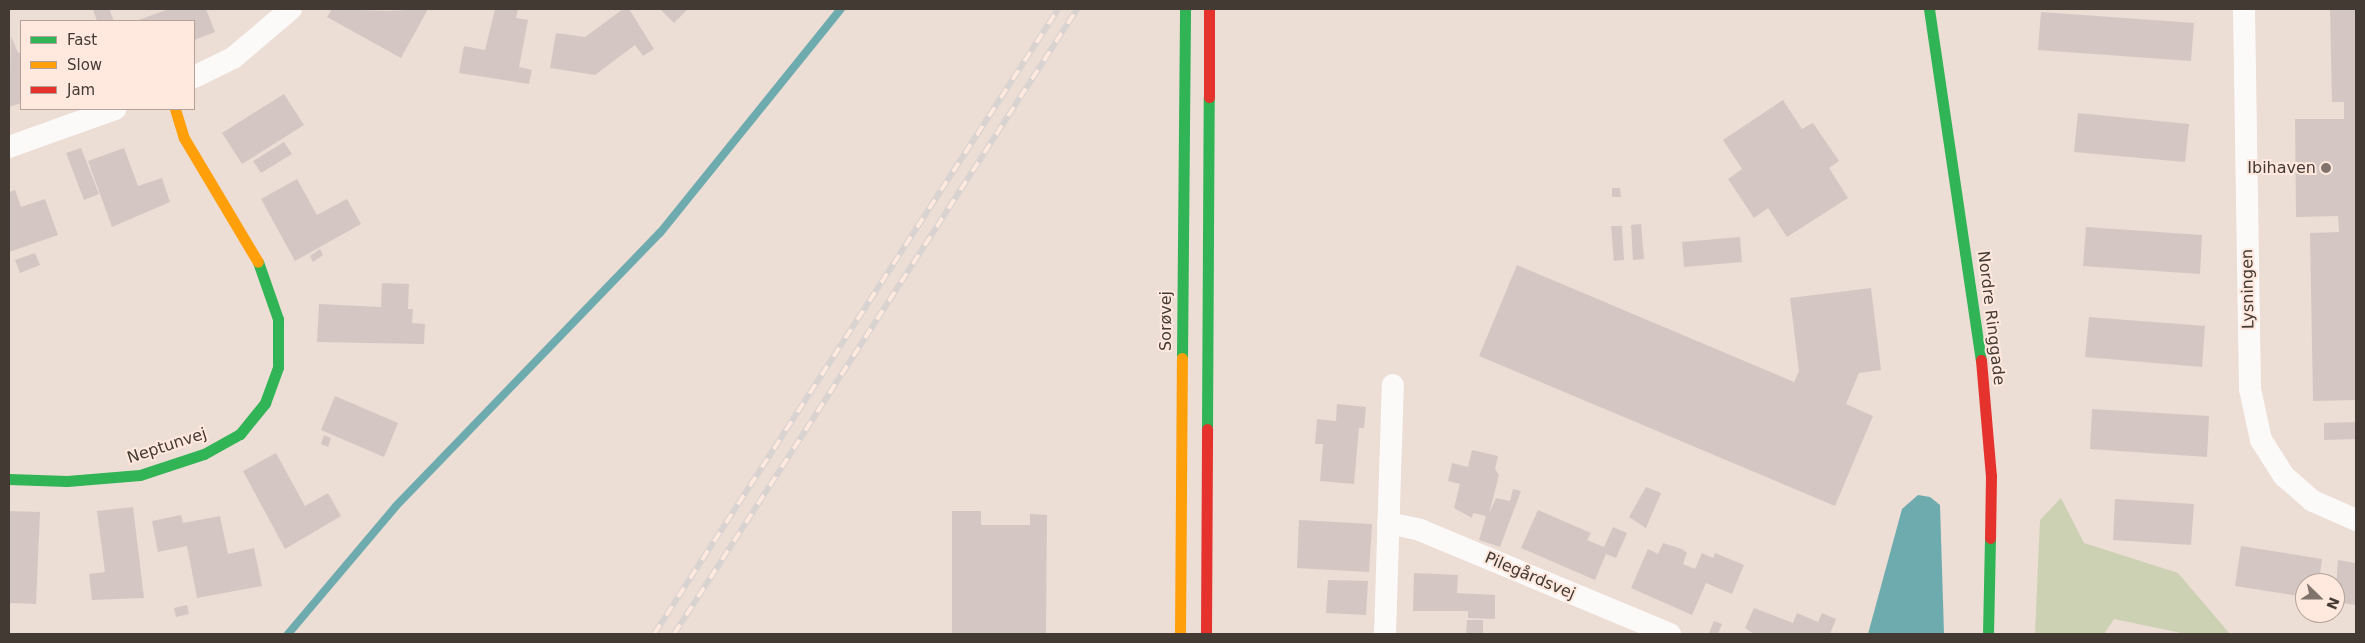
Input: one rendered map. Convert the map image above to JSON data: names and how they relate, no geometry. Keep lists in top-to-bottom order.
{
  "streets": {
    "street": [
      "Lysningen",
      "Nordre Ringgade",
      "Sorøvej",
      "Neptunvej",
      "Pilegårdsvej"
    ]
  },
  "places": ["Ibihaven"],
  "legend": ["Fast", "Slow", "Jam"],
  "north": "right"
}
